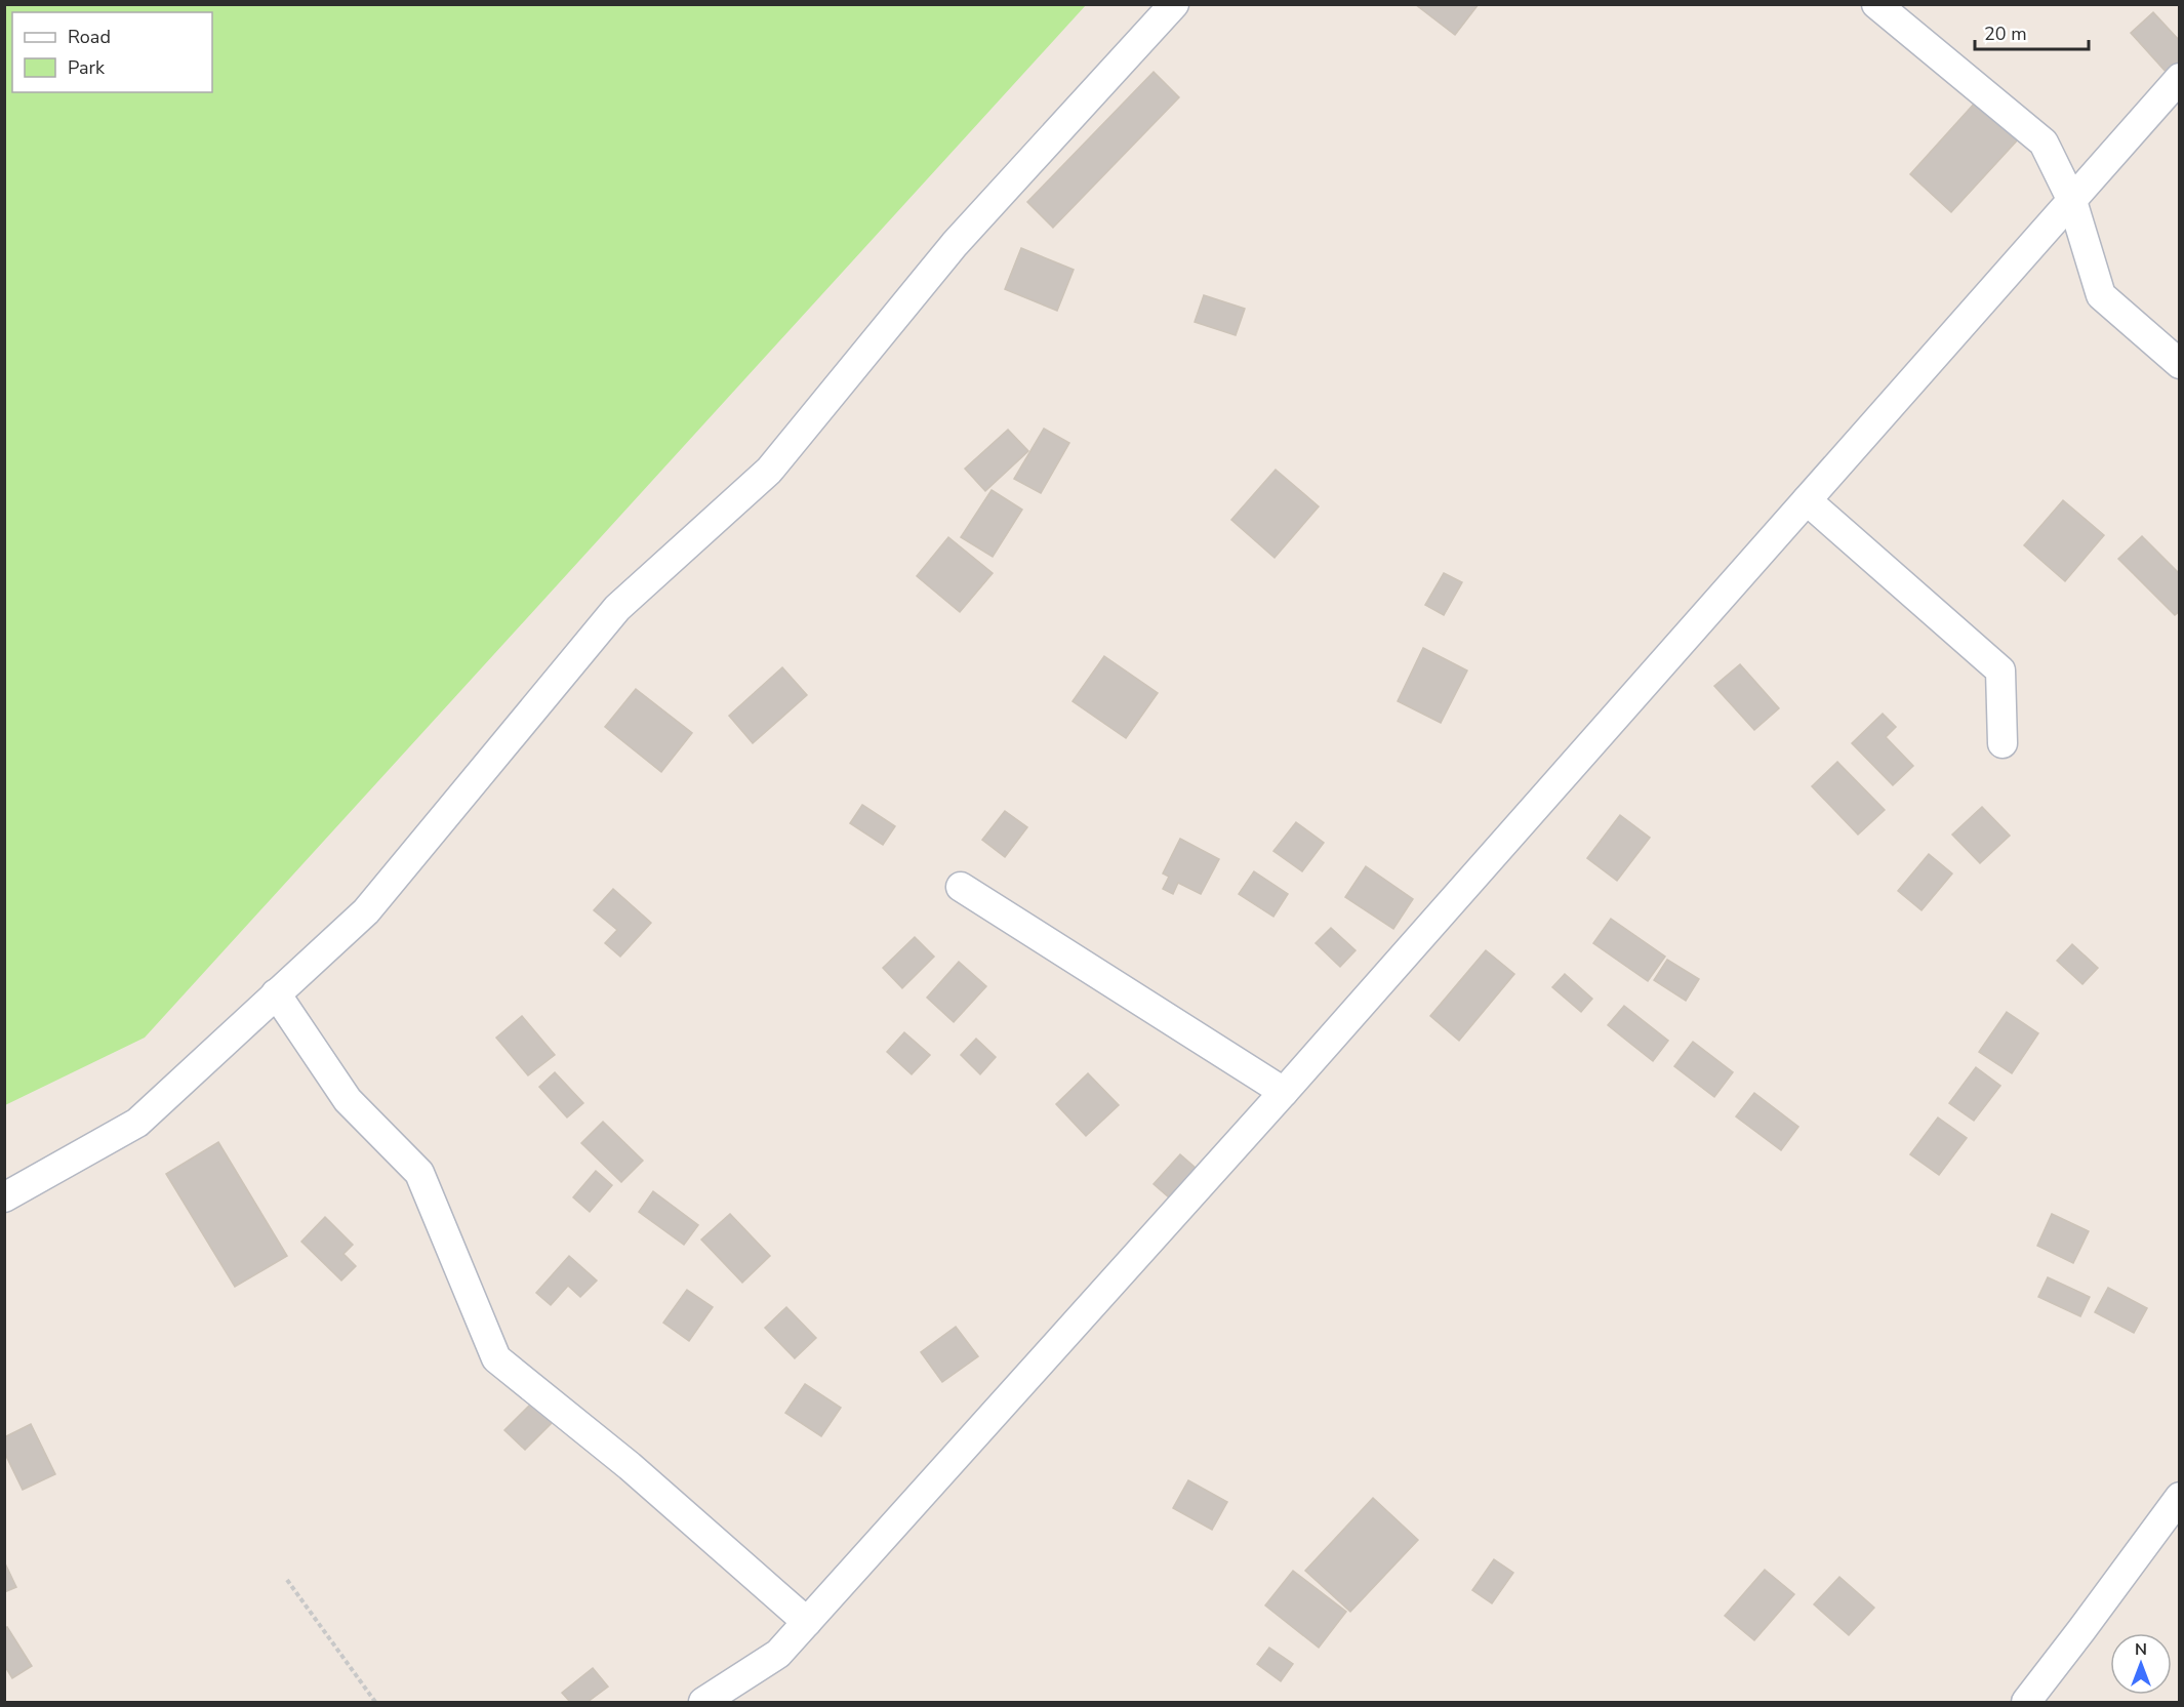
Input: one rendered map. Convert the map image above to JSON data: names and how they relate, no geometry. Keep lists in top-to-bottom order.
{
  "legend": ["Road", "Park"],
  "scale_bar": "20 m",
  "north": "top"
}
